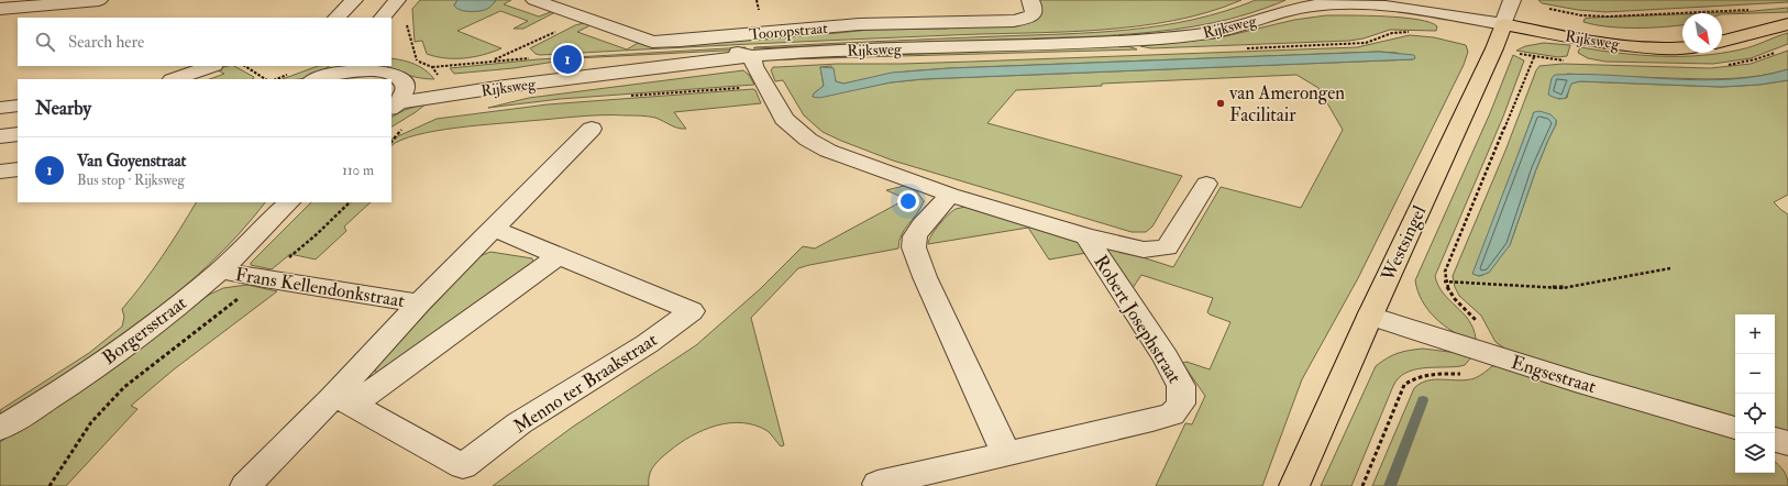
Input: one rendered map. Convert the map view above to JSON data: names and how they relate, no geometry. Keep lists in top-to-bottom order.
{
  "streets": {
    "main road": ["Rijksweg", "Westsingel"],
    "street": [
      "Tooropstraat",
      "Frans Kellendonkstraat",
      "Robert Josephstraat",
      "Borgersstraat",
      "Engsestraat",
      "Menno ter Braakstraat"
    ]
  },
  "crossings": [
    ["Rijksweg", "Westsingel"],
    ["Westsingel", "Engsestraat"],
    ["Frans Kellendonkstraat", "Borgersstraat"]
  ],
  "places": ["van Amerongen Facilitair"],
  "north": "bottom right",
  "page": {
    "search": "Search here",
    "pins": "1",
    "heading": "Nearby",
    "list": [
      {
        "mark": "1",
        "name": "Van Goyenstraat",
        "note": "Bus stop · Rijksweg",
        "value": "110 m"
      }
    ],
    "map_buttons": ["+", "−"]
  }
}
